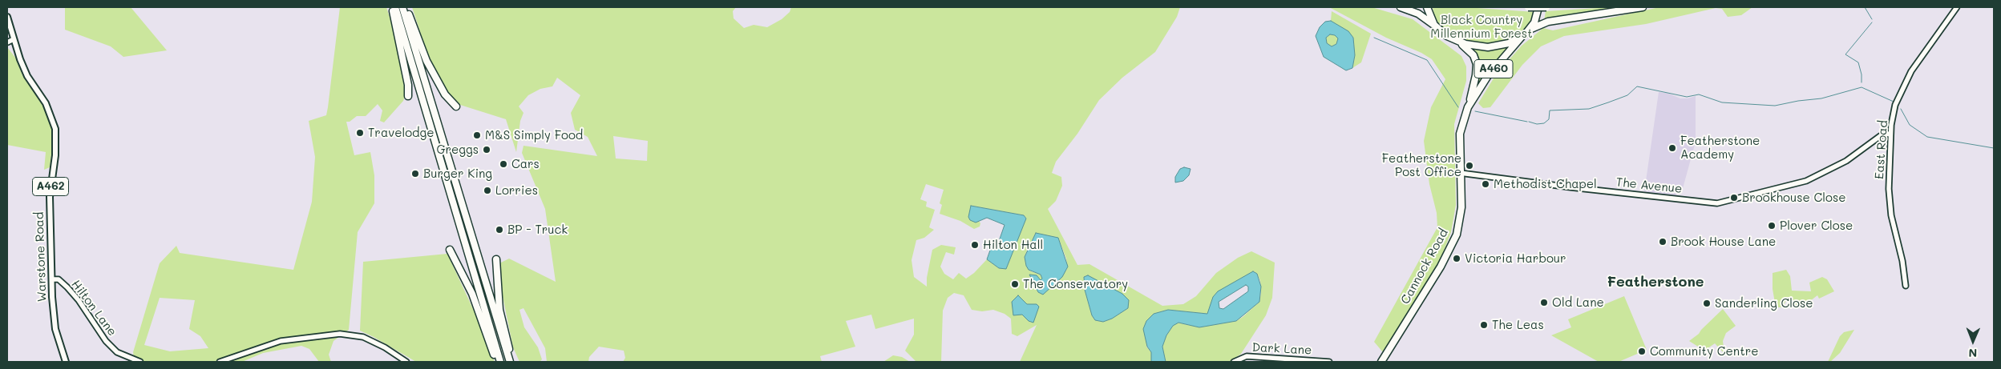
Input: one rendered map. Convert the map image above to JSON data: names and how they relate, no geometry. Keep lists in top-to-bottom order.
{
  "streets": {
    "highway": ["A460", "Cannock Road"],
    "main road": ["A462", "Warstone Road"],
    "street": [
      "East Road",
      "The Avenue",
      "Hilton Lane",
      "Dark Lane"
    ]
  },
  "crossings": [
    ["A460", "Cannock Road"],
    ["East Road", "The Avenue"],
    ["The Avenue", "Cannock Road"],
    ["Warstone Road", "Hilton Lane"]
  ],
  "districts": ["Featherstone"],
  "parks": ["Black Country Millennium Forest"],
  "places": [
    "Travelodge",
    "M&S Simply Food",
    "Featherstone Academy",
    "Greggs",
    "Cars",
    "Featherstone Post Office",
    "Burger King",
    "Methodist Chapel",
    "Lorries",
    "Brookhouse Close",
    "Plover Close",
    "BP - Truck",
    "Brook House Lane",
    "Hilton Hall",
    "Victoria Harbour",
    "The Conservatory",
    "Old Lane",
    "Sanderling Close",
    "The Leas",
    "Community Centre"
  ],
  "north": "bottom"
}
